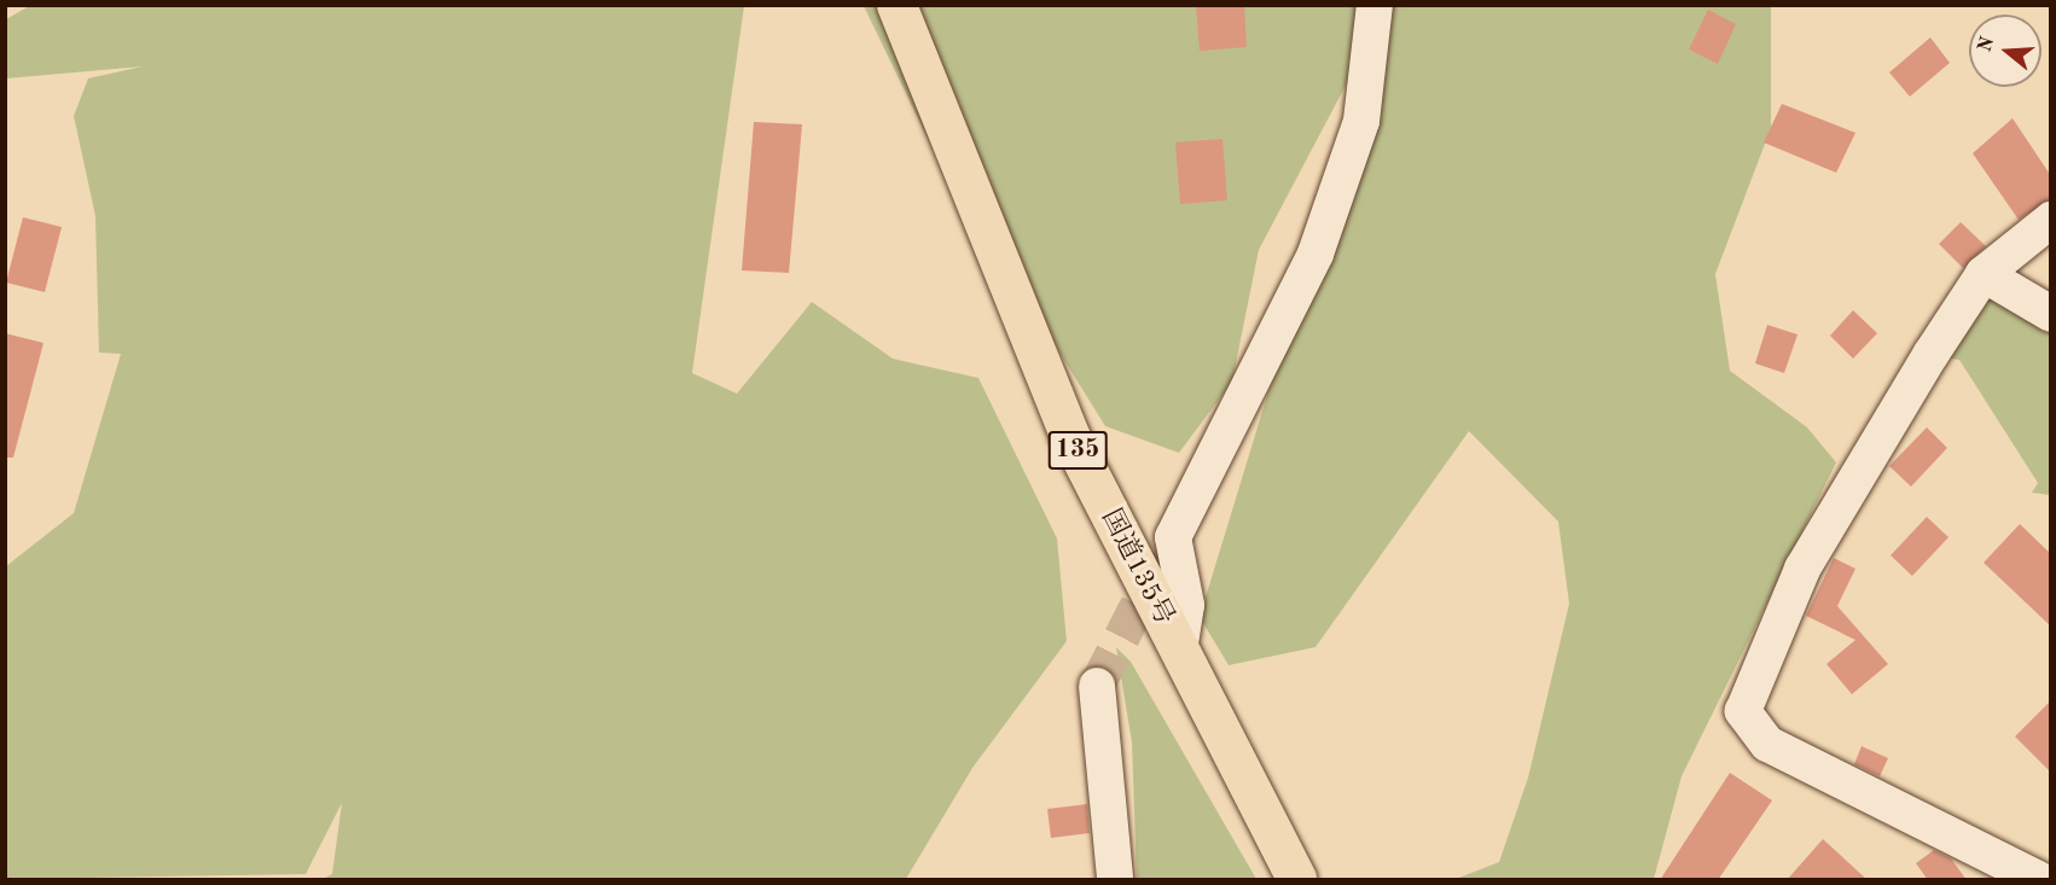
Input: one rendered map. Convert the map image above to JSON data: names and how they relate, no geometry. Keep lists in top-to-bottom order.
{
  "streets": {
    "highway": ["135", "国道135号"]
  },
  "north": "left"
}
